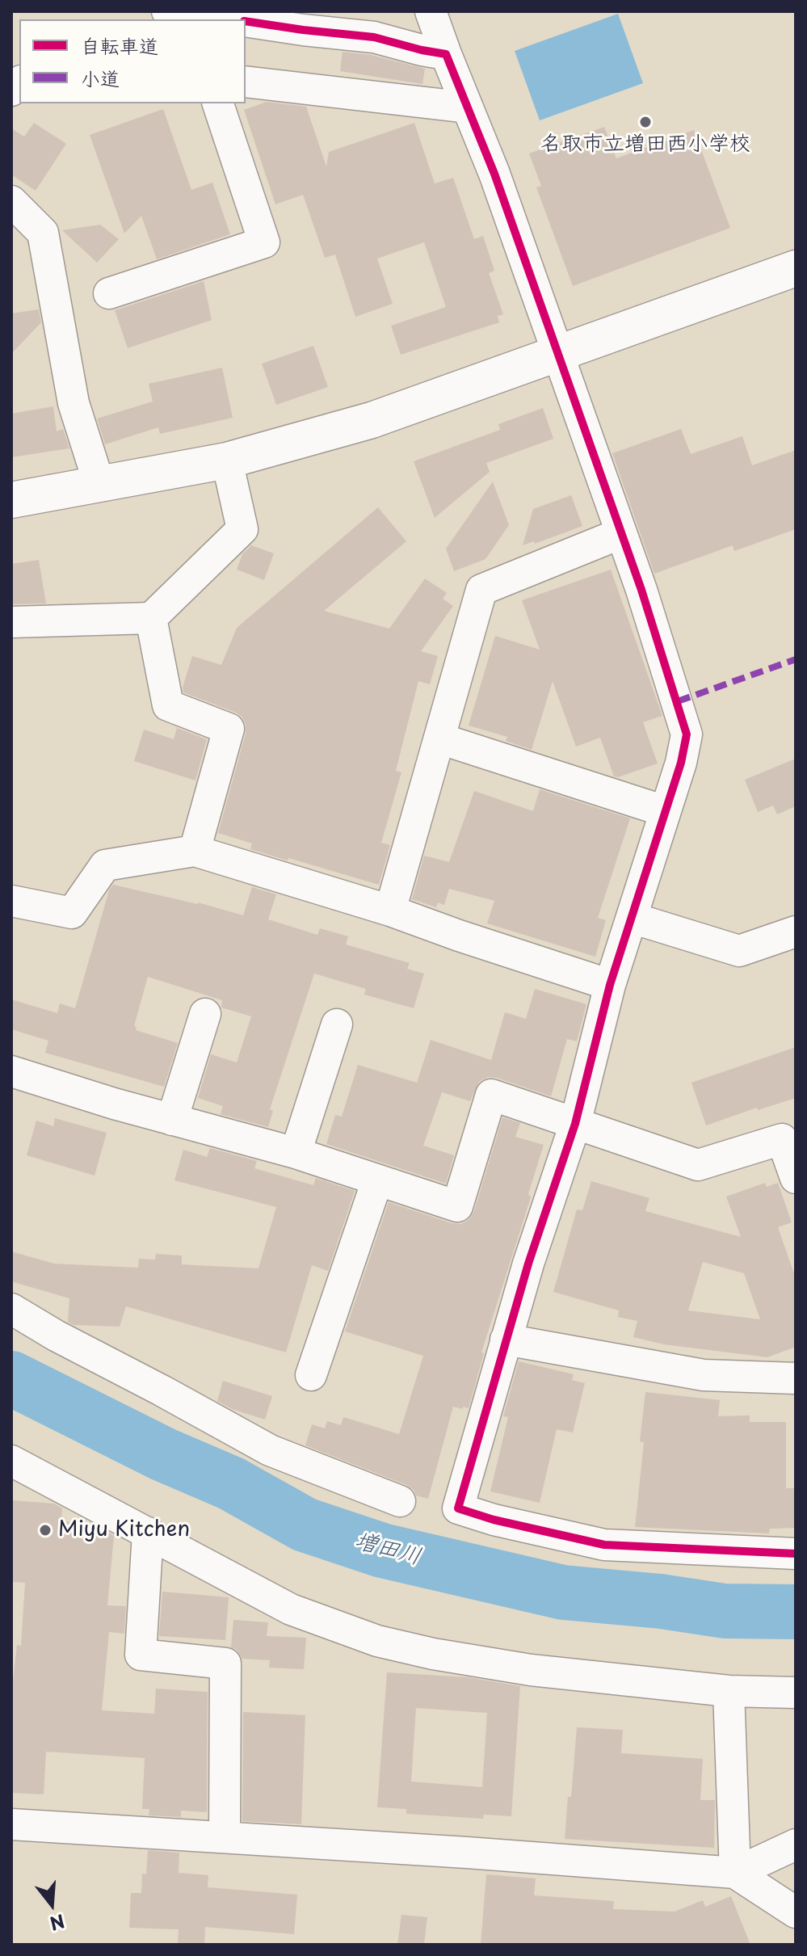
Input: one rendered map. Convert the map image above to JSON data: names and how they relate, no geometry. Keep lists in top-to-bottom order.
{
  "water": ["増田川"],
  "places": ["名取市立増田西小学校", "Miyu Kitchen"],
  "legend": ["自転車道", "小道"],
  "north": "bottom"
}
